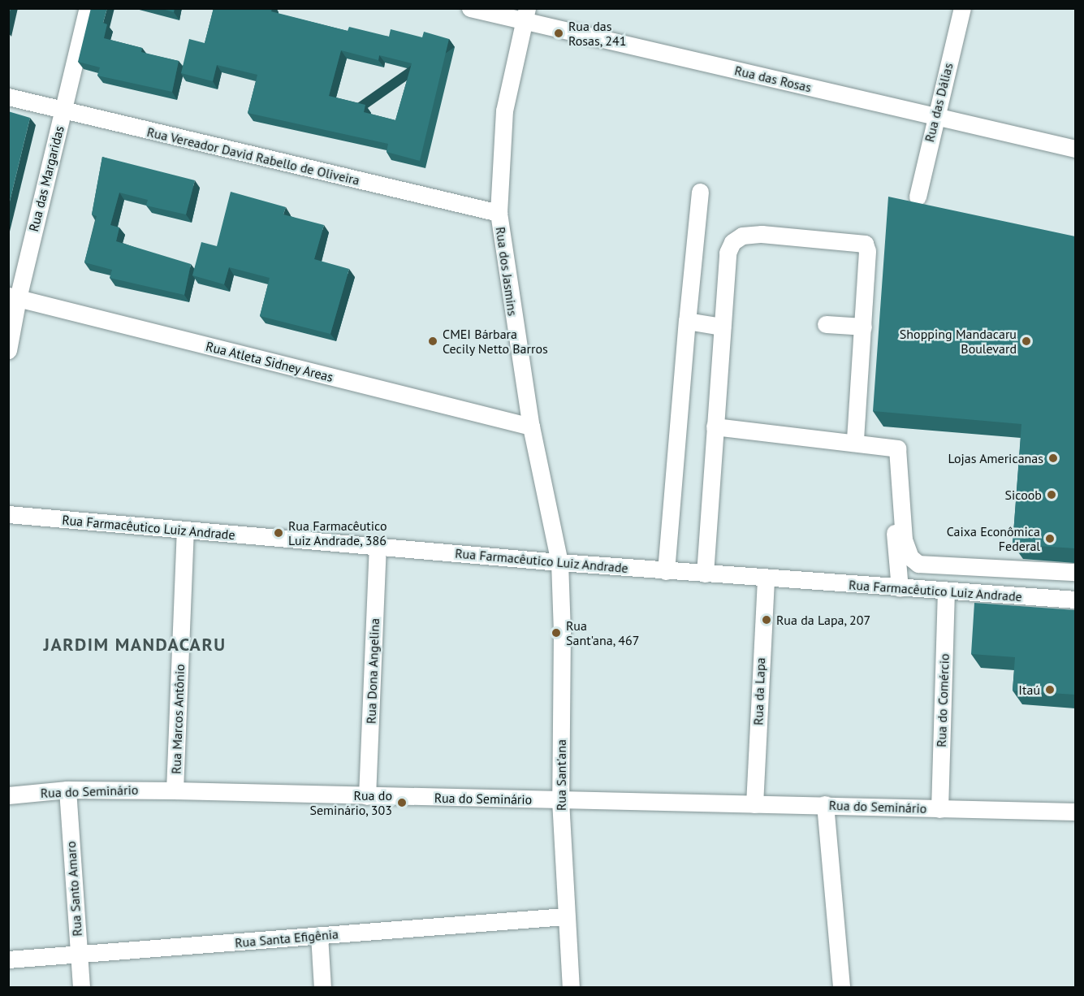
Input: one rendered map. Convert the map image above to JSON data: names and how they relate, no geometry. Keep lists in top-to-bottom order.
{
  "streets": {
    "street": [
      "Rua das Rosas",
      "Rua das Dálias",
      "Rua Vereador David Rabello de Oliveira",
      "Rua das Margaridas",
      "Rua dos Jasmins",
      "Rua Atleta Sidney Areas",
      "Rua Farmacêutico Luiz Andrade",
      "Rua Dona Angelina",
      "Rua da Lapa",
      "Rua do Comércio",
      "Rua Marcos Antônio",
      "Rua Sant'ana",
      "Rua do Seminário",
      "Rua Santo Amaro",
      "Rua Santa Efigênia"
    ]
  },
  "crossings": [
    ["Rua das Rosas", "Rua das Dálias"],
    ["Rua das Rosas", "Rua dos Jasmins"],
    ["Rua Vereador David Rabello de Oliveira", "Rua das Margaridas"],
    ["Rua Vereador David Rabello de Oliveira", "Rua dos Jasmins"],
    ["Rua das Margaridas", "Rua Atleta Sidney Areas"],
    ["Rua dos Jasmins", "Rua Atleta Sidney Areas"],
    ["Rua dos Jasmins", "Rua Farmacêutico Luiz Andrade"],
    ["Rua dos Jasmins", "Rua Sant'ana"],
    ["Rua Farmacêutico Luiz Andrade", "Rua Dona Angelina"],
    ["Rua Farmacêutico Luiz Andrade", "Rua da Lapa"],
    ["Rua Farmacêutico Luiz Andrade", "Rua do Comércio"],
    ["Rua Farmacêutico Luiz Andrade", "Rua Marcos Antônio"],
    ["Rua Farmacêutico Luiz Andrade", "Rua Sant'ana"],
    ["Rua Dona Angelina", "Rua do Seminário"],
    ["Rua da Lapa", "Rua do Seminário"],
    ["Rua do Comércio", "Rua do Seminário"],
    ["Rua Marcos Antônio", "Rua do Seminário"],
    ["Rua Sant'ana", "Rua do Seminário"],
    ["Rua Sant'ana", "Rua Santa Efigênia"],
    ["Rua do Seminário", "Rua Santo Amaro"],
    ["Rua Santo Amaro", "Rua Santa Efigênia"]
  ],
  "districts": ["JARDIM MANDACARU"],
  "places": [
    "Rua das Rosas, 241",
    "CMEI Bárbara Cecily Netto Barros",
    "Shopping Mandacaru Boulevard",
    "Lojas Americanas",
    "Sicoob",
    "Rua Farmacêutico Luiz Andrade, 386",
    "Caixa Econômica Federal",
    "Rua da Lapa, 207",
    "Rua Sant'ana, 467",
    "Itaú",
    "Rua do Seminário, 303"
  ]
}
